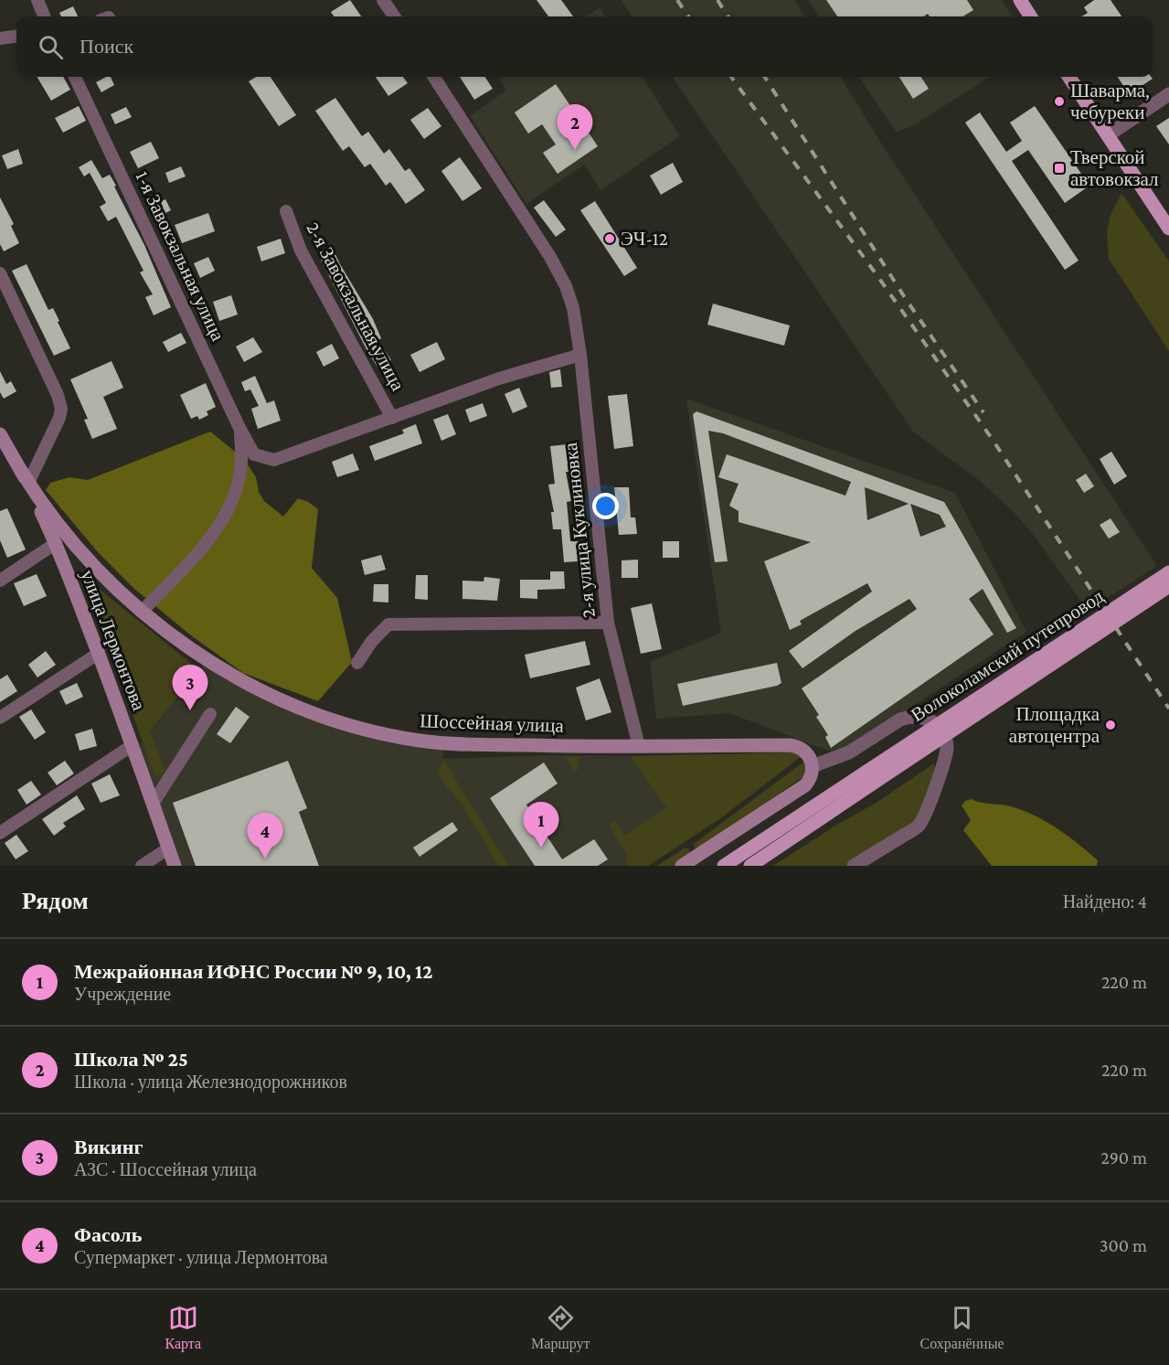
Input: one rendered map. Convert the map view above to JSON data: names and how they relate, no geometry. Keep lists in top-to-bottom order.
{
  "streets": {
    "main road": ["улица Лермонтова", "Волоколамский путепровод", "Шоссейная улица"],
    "street": ["1-я Завокзальная улица", "2-я Завокзальная улица", "2-я улица Куклиновка"]
  },
  "crossings": [
    ["1-я Завокзальная улица", "2-я Завокзальная улица"],
    ["2-я Завокзальная улица", "2-я улица Куклиновка"],
    ["2-я улица Куклиновка", "Шоссейная улица"],
    ["улица Лермонтова", "Шоссейная улица"]
  ],
  "places": {
    "other": ["Шаварма, чебуреки", "ЭЧ-12", "Площадка автоцентра"],
    "transit": ["Тверской автовокзал"]
  },
  "page": {
    "search": "Поиск",
    "pins": [
      "2",
      "3",
      "1",
      "4"
    ],
    "heading": ["Рядом", "Найдено: 4"],
    "list": [
      {
        "mark": "1",
        "name": "Межрайонная ИФНС России № 9, 10, 12",
        "note": "Учреждение",
        "value": "220 m"
      },
      {
        "mark": "2",
        "name": "Школа № 25",
        "note": "Школа · улица Железнодорожников",
        "value": "220 m"
      },
      {
        "mark": "3",
        "name": "Викинг",
        "note": "АЗС · Шоссейная улица",
        "value": "290 m"
      },
      {
        "mark": "4",
        "name": "Фасоль",
        "note": "Супермаркет · улица Лермонтова",
        "value": "300 m"
      }
    ],
    "nav": ["Карта", "Маршрут", "Сохранённые"]
  }
}
